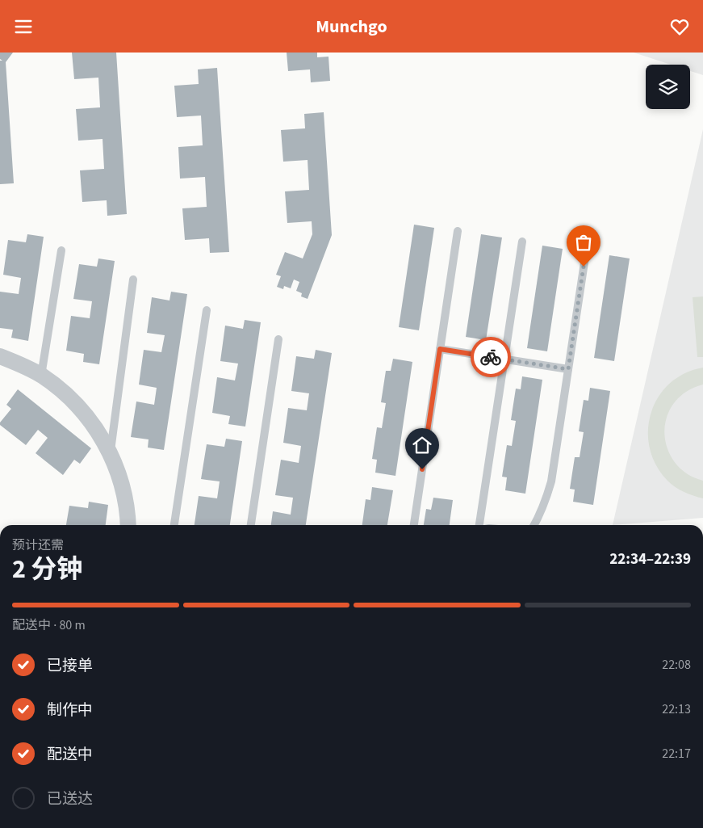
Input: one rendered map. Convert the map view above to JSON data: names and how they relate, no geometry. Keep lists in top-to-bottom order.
{
  "page": {
    "header": "Munchgo",
    "heading": ["2 分钟", "预计还需", "22:34–22:39"],
    "bar": "配送中 · 80 m",
    "list": [
      ["已接单", "22:08"],
      ["制作中", "22:13"],
      ["配送中", "22:17"],
      "已送达"
    ]
  }
}
